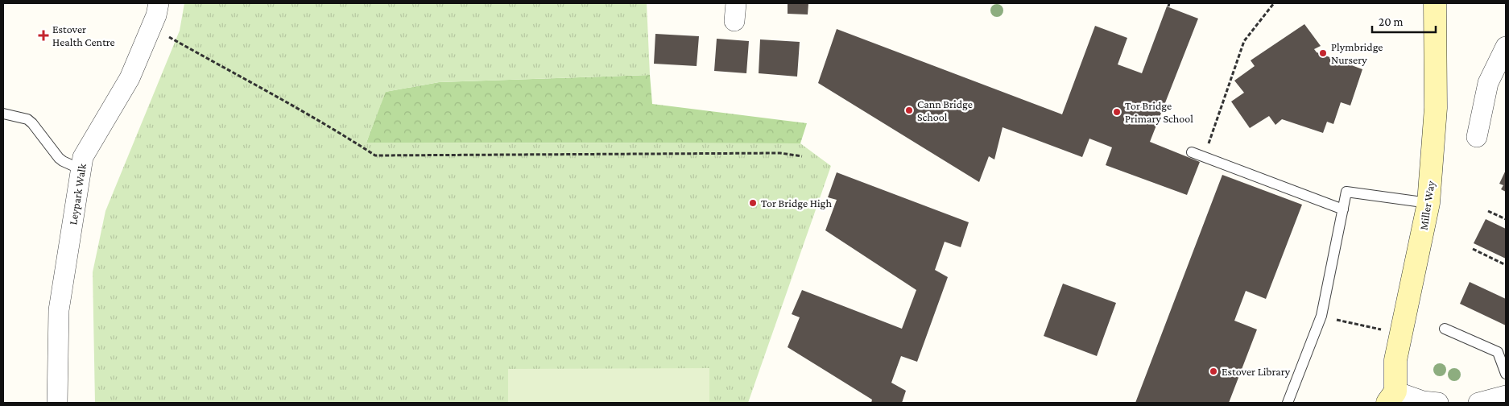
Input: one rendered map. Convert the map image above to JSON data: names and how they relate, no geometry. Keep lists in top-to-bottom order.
{
  "streets": {
    "street": ["Leypark Walk", "Miller Way"]
  },
  "places": {
    "health": ["Estover Health Centre"],
    "other": [
      "Plymbridge Nursery",
      "Cann Bridge School",
      "Tor Bridge Primary School",
      "Tor Bridge High",
      "Estover Library"
    ]
  },
  "scale_bar": "20 m"
}
